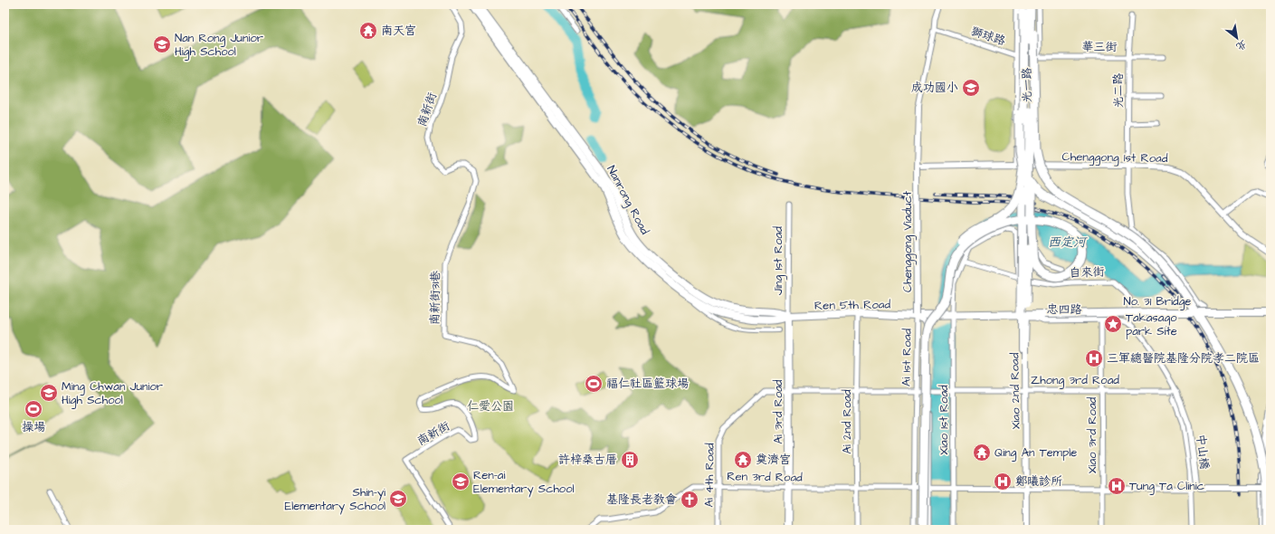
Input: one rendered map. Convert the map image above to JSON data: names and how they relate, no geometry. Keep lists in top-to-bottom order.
{
  "streets": {
    "main road": [
      "Nanrong Road",
      "No. 31 Bridge",
      "Ren 5th Road",
      "Ai 3rd Road"
    ],
    "street": [
      "獅球路",
      "華三街",
      "光一路",
      "光二路",
      "南新街",
      "Chenggong 1st Road",
      "Chenggong Viaduct",
      "Jing 1st Road",
      "自來街",
      "南新街31巷",
      "忠四路",
      "Ai 1st Road",
      "Zhong 3rd Road",
      "Xiao 2nd Road",
      "Xiao 1st Road",
      "Ai 2nd Road",
      "Xiao 3rd Road",
      "中山橋",
      "Ai 4th Road",
      "Ren 3rd Road"
    ]
  },
  "crossings": [
    ["獅球路", "華三街"],
    ["獅球路", "光一路"],
    ["華三街", "光一路"],
    ["華三街", "光二路"],
    ["光一路", "Chenggong 1st Road"],
    ["光二路", "Chenggong 1st Road"],
    ["南新街", "南新街31巷"],
    ["Nanrong Road", "Jing 1st Road"],
    ["Nanrong Road", "Ren 5th Road"],
    ["Nanrong Road", "Ai 3rd Road"],
    ["Chenggong Viaduct", "Ren 5th Road"],
    ["Chenggong Viaduct", "Ai 1st Road"],
    ["Jing 1st Road", "Ren 5th Road"],
    ["Jing 1st Road", "Ai 3rd Road"],
    ["自來街", "忠四路"],
    ["No. 31 Bridge", "Ren 5th Road"],
    ["No. 31 Bridge", "忠四路"],
    ["No. 31 Bridge", "Xiao 2nd Road"],
    ["No. 31 Bridge", "Xiao 1st Road"],
    ["Ren 5th Road", "Ai 1st Road"],
    ["Ren 5th Road", "Ai 3rd Road"],
    ["Ren 5th Road", "Xiao 1st Road"],
    ["Ren 5th Road", "Ai 2nd Road"],
    ["忠四路", "Xiao 2nd Road"],
    ["忠四路", "Xiao 3rd Road"],
    ["Ai 1st Road", "Zhong 3rd Road"],
    ["Ai 1st Road", "Ren 3rd Road"],
    ["Zhong 3rd Road", "Xiao 2nd Road"],
    ["Zhong 3rd Road", "Xiao 1st Road"],
    ["Zhong 3rd Road", "Ai 2nd Road"],
    ["Zhong 3rd Road", "Xiao 3rd Road"],
    ["Zhong 3rd Road", "中山橋"],
    ["Zhong 3rd Road", "Ai 4th Road"],
    ["Xiao 2nd Road", "Ren 3rd Road"],
    ["Ai 3rd Road", "Ai 4th Road"],
    ["Ai 3rd Road", "Ren 3rd Road"],
    ["Xiao 1st Road", "Ren 3rd Road"],
    ["Ai 2nd Road", "Ai 4th Road"],
    ["Ai 2nd Road", "Ren 3rd Road"],
    ["Xiao 3rd Road", "Ren 3rd Road"],
    ["Ai 4th Road", "Ren 3rd Road"]
  ],
  "water": ["西定河"],
  "parks": ["仁愛公園"],
  "places": {
    "temple": ["南天宮", "Qing An Temple", "奠濟宮"],
    "school or university": [
      "Nan Rong Junior High School",
      "成功國小",
      "Ming Chwan Junior High School",
      "Ren-ai Elementary School",
      "Shin-yi Elementary School"
    ],
    "place": ["Takasago park Site"],
    "hospital": ["三軍總醫院基隆分院孝二院區", "鄭曦診所", "Tung Ta Clinic"],
    "sports": ["福仁社區籃球場", "操場"],
    "building": ["許梓桑古厝"],
    "church": ["基隆長老教會"]
  },
  "north": "bottom right"
}
